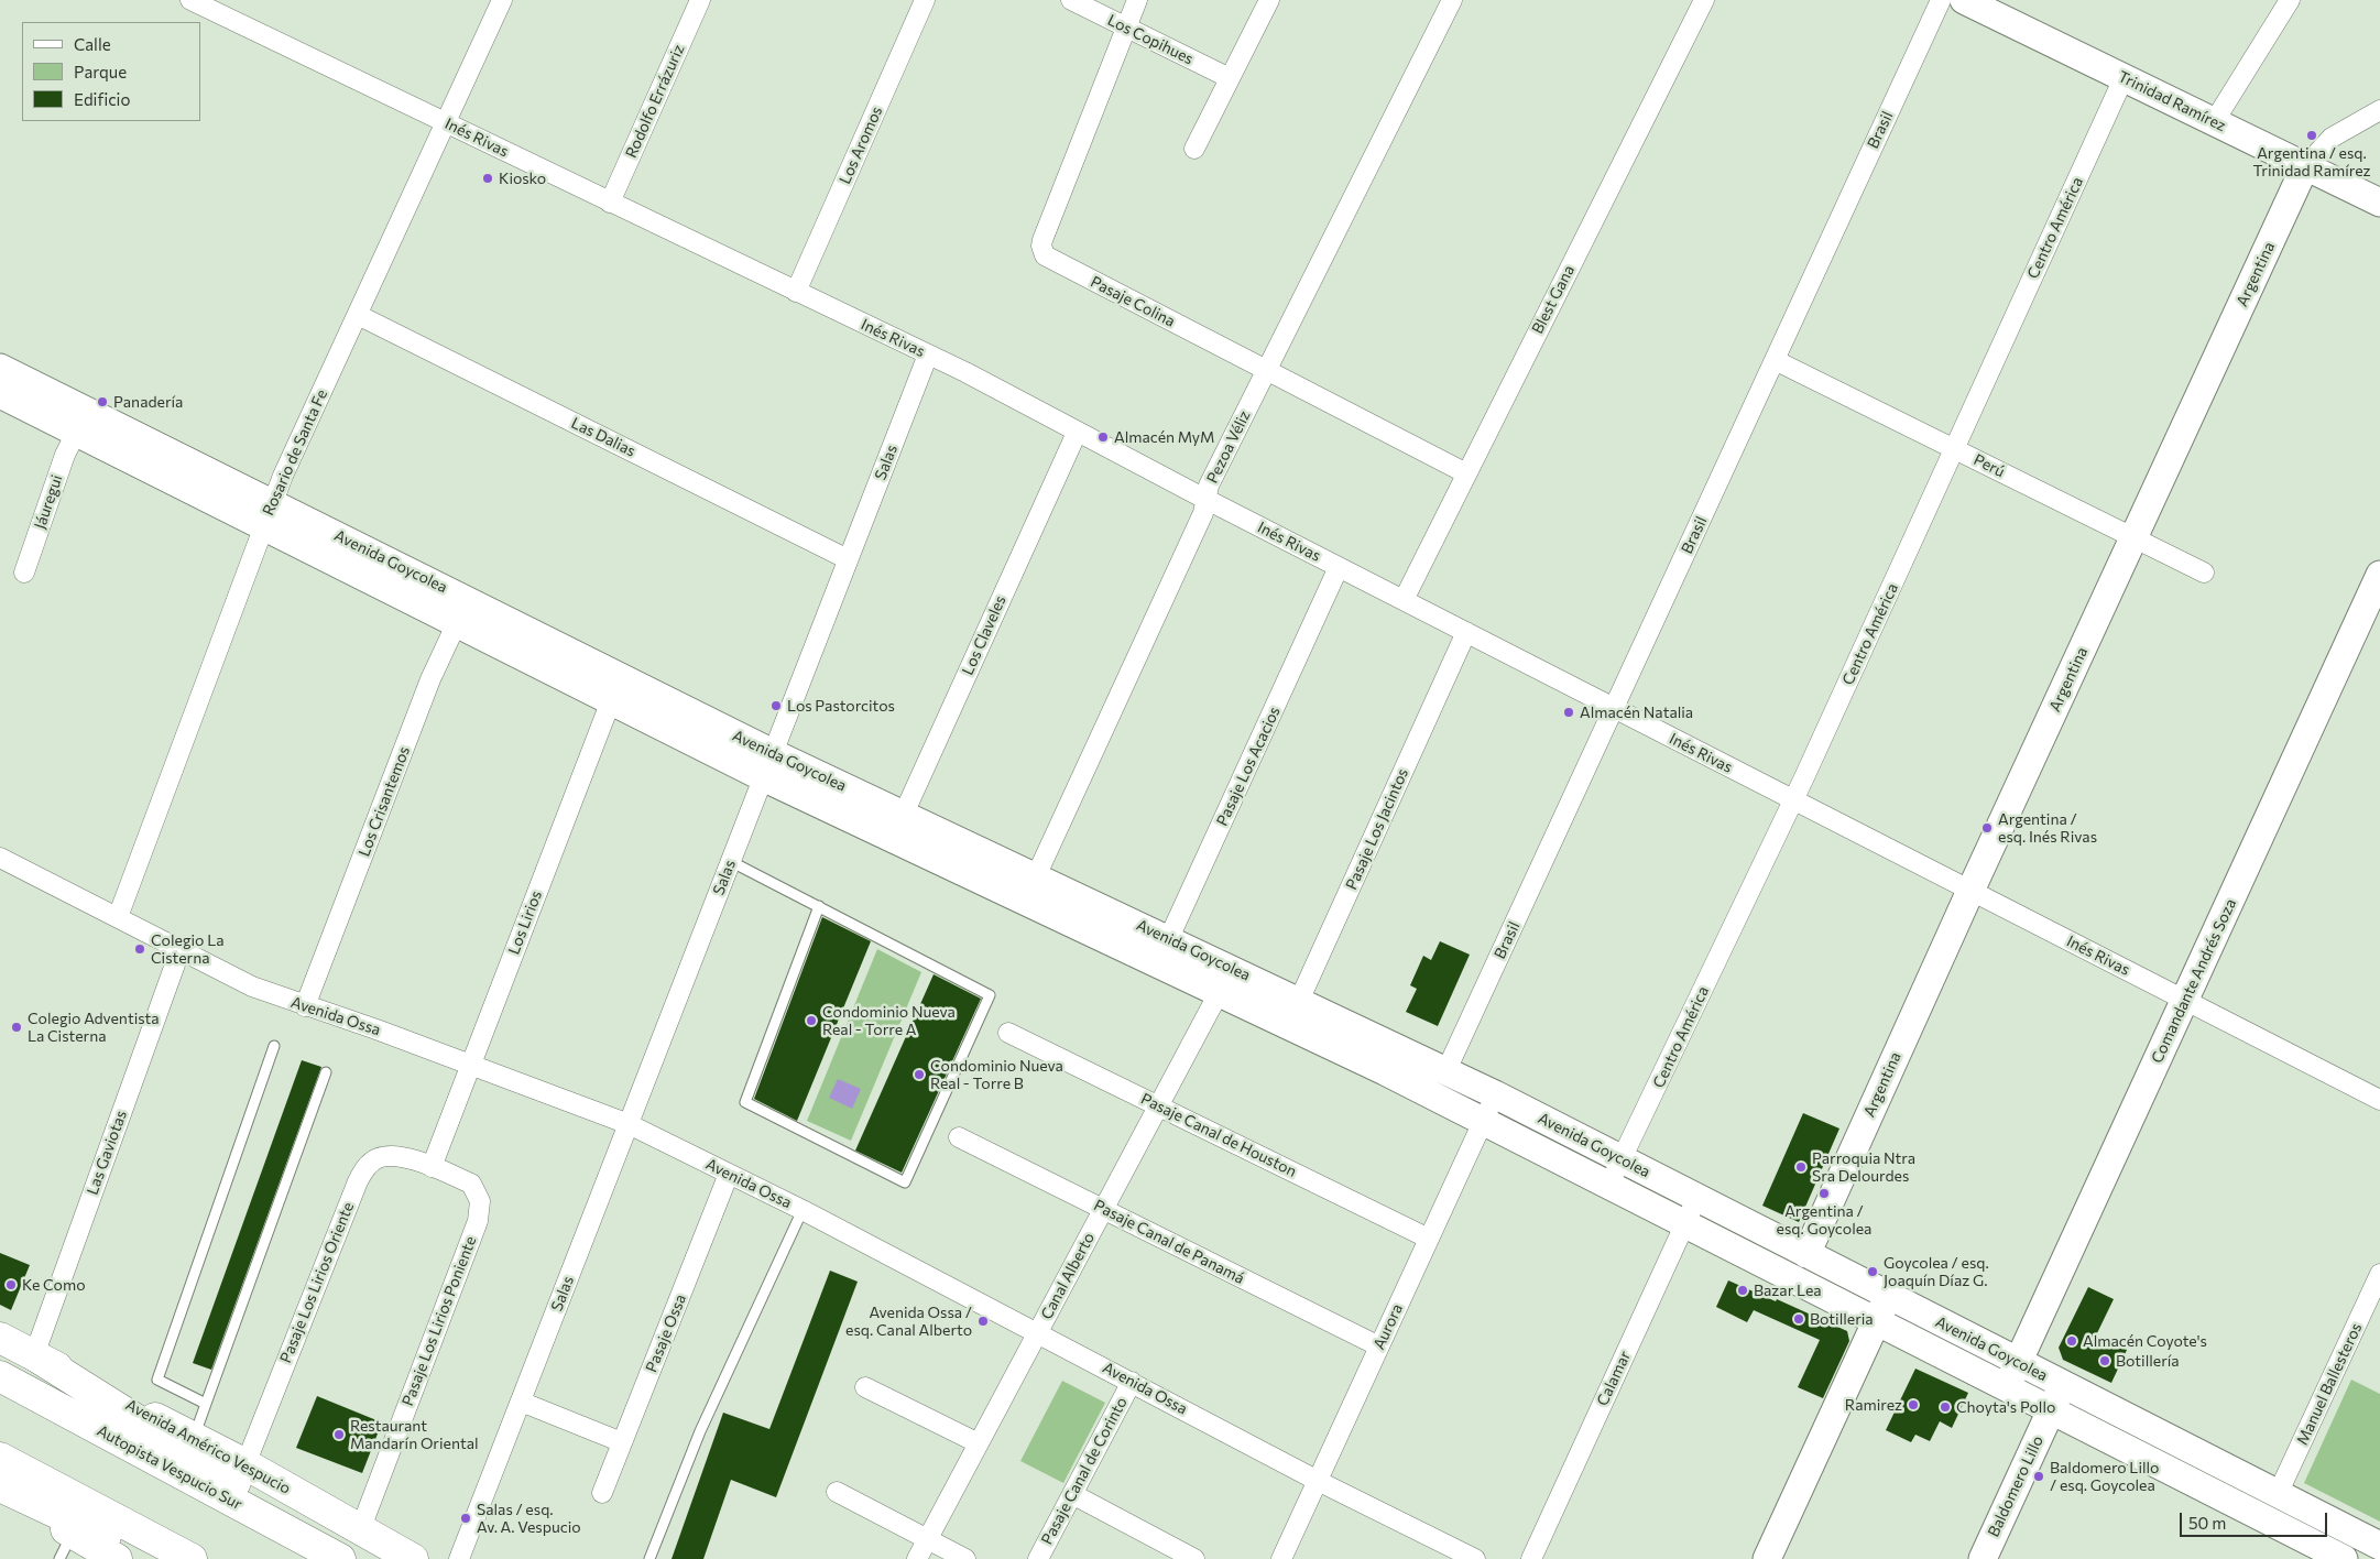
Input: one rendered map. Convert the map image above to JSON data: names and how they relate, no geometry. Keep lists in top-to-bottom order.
{
  "streets": {
    "main road": ["Avenida Américo Vespucio", "Autopista Vespucio Sur"],
    "street": [
      "Los Copihues",
      "Rodolfo Errázuriz",
      "Trinidad Ramírez",
      "Brasil",
      "Inés Rivas",
      "Los Aromos",
      "Centro América",
      "Argentina",
      "Blest Gana",
      "Pasaje Colina",
      "Las Dalias",
      "Pezoa Véliz",
      "Rosario de Santa Fe",
      "Salas",
      "Perú",
      "Jáuregui",
      "Avenida Goycolea",
      "Los Claveles",
      "Pasaje Los Acacios",
      "Los Crisantemos",
      "Pasaje Los Jacintos",
      "Los Lirios",
      "Comandante Andrés Soza",
      "Avenida Ossa",
      "Pasaje Canal de Houston",
      "Las Gaviotas",
      "Pasaje Canal de Panamá",
      "Canal Alberto",
      "Pasaje Los Lirios Oriente",
      "Pasaje Los Lirios Poniente",
      "Aurora",
      "Pasaje Ossa",
      "Calamar",
      "Manuel Ballesteros",
      "Pasaje Canal de Corinto",
      "Baldomero Lillo"
    ]
  },
  "crossings": [
    ["Los Copihues", "Pasaje Colina"],
    ["Rodolfo Errázuriz", "Inés Rivas"],
    ["Trinidad Ramírez", "Centro América"],
    ["Trinidad Ramírez", "Argentina"],
    ["Brasil", "Inés Rivas"],
    ["Brasil", "Perú"],
    ["Brasil", "Avenida Goycolea"],
    ["Inés Rivas", "Los Aromos"],
    ["Inés Rivas", "Centro América"],
    ["Inés Rivas", "Argentina"],
    ["Inés Rivas", "Blest Gana"],
    ["Inés Rivas", "Pezoa Véliz"],
    ["Inés Rivas", "Rosario de Santa Fe"],
    ["Inés Rivas", "Salas"],
    ["Inés Rivas", "Los Claveles"],
    ["Inés Rivas", "Pasaje Los Acacios"],
    ["Inés Rivas", "Pasaje Los Jacintos"],
    ["Inés Rivas", "Comandante Andrés Soza"],
    ["Centro América", "Perú"],
    ["Centro América", "Avenida Goycolea"],
    ["Argentina", "Perú"],
    ["Argentina", "Avenida Goycolea"],
    ["Blest Gana", "Pasaje Colina"],
    ["Pasaje Colina", "Pezoa Véliz"],
    ["Las Dalias", "Rosario de Santa Fe"],
    ["Las Dalias", "Salas"],
    ["Pezoa Véliz", "Avenida Goycolea"],
    ["Rosario de Santa Fe", "Avenida Goycolea"],
    ["Rosario de Santa Fe", "Avenida Ossa"],
    ["Salas", "Avenida Goycolea"],
    ["Salas", "Avenida Ossa"],
    ["Jáuregui", "Avenida Goycolea"],
    ["Avenida Goycolea", "Los Claveles"],
    ["Avenida Goycolea", "Pasaje Los Acacios"],
    ["Avenida Goycolea", "Los Crisantemos"],
    ["Avenida Goycolea", "Pasaje Los Jacintos"],
    ["Avenida Goycolea", "Los Lirios"],
    ["Avenida Goycolea", "Comandante Andrés Soza"],
    ["Avenida Goycolea", "Canal Alberto"],
    ["Avenida Goycolea", "Aurora"],
    ["Avenida Goycolea", "Calamar"],
    ["Avenida Goycolea", "Manuel Ballesteros"],
    ["Avenida Goycolea", "Baldomero Lillo"],
    ["Los Crisantemos", "Avenida Ossa"],
    ["Los Lirios", "Avenida Ossa"],
    ["Los Lirios", "Pasaje Los Lirios Oriente"],
    ["Los Lirios", "Pasaje Los Lirios Poniente"],
    ["Avenida Ossa", "Las Gaviotas"],
    ["Avenida Ossa", "Canal Alberto"],
    ["Avenida Ossa", "Aurora"],
    ["Avenida Ossa", "Pasaje Ossa"],
    ["Avenida Ossa", "Pasaje Canal de Corinto"],
    ["Pasaje Canal de Houston", "Canal Alberto"],
    ["Pasaje Canal de Houston", "Aurora"],
    ["Las Gaviotas", "Avenida Américo Vespucio"],
    ["Pasaje Canal de Panamá", "Canal Alberto"],
    ["Pasaje Canal de Panamá", "Aurora"],
    ["Pasaje Los Lirios Oriente", "Pasaje Los Lirios Poniente"],
    ["Pasaje Los Lirios Oriente", "Avenida Américo Vespucio"],
    ["Pasaje Los Lirios Poniente", "Avenida Américo Vespucio"]
  ],
  "places": [
    "Argentina / esq. Trinidad Ramírez",
    "Kiosko",
    "Panadería",
    "Almacén MyM",
    "Los Pastorcitos",
    "Almacén Natalia",
    "Argentina / esq. Inés Rivas",
    "Colegio La Cisterna",
    "Condominio Nueva Real - Torre A",
    "Colegio Adventista La Cisterna",
    "Condominio Nueva Real - Torre B",
    "Parroquia Ntra Sra Delourdes",
    "Argentina / esq. Goycolea",
    "Goycolea / esq. Joaquín Díaz G.",
    "Ke Como",
    "Bazar Lea",
    "Botilleria",
    "Avenida Ossa / esq. Canal Alberto",
    "Almacén Coyote's",
    "Botillería",
    "Ramirez",
    "Choyta's Pollo",
    "Restaurant Mandarín Oriental",
    "Baldomero Lillo / esq. Goycolea",
    "Salas / esq. Av. A. Vespucio"
  ],
  "legend": ["Calle", "Parque", "Edificio"],
  "scale_bar": "50 m"
}
